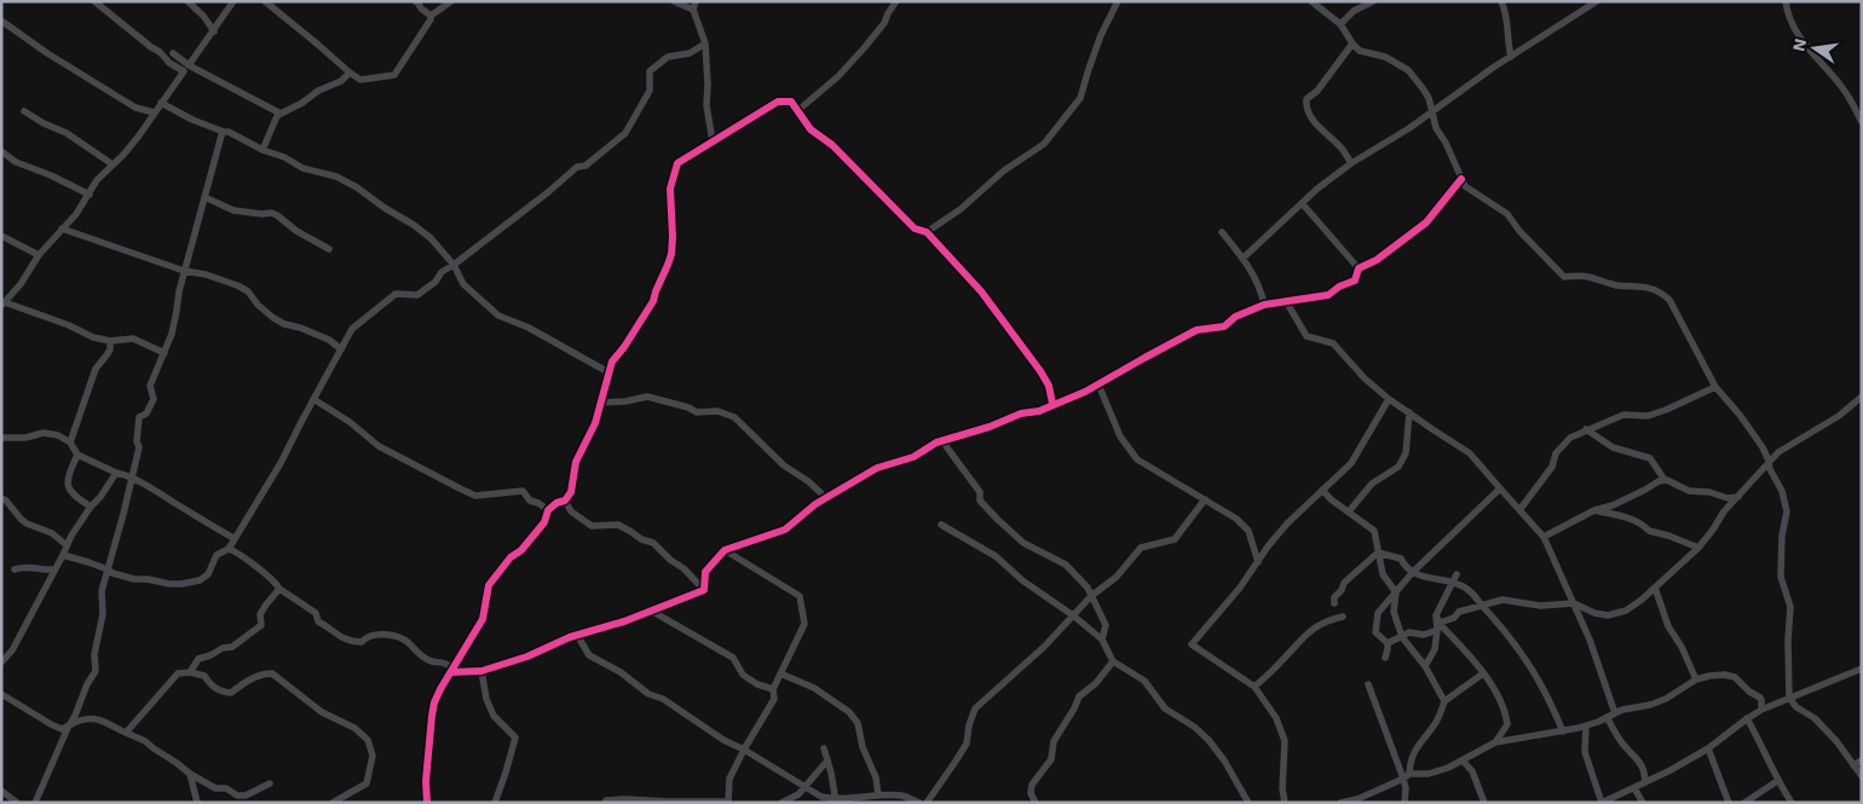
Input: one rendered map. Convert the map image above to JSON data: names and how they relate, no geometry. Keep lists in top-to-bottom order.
{
  "north": "left"
}
